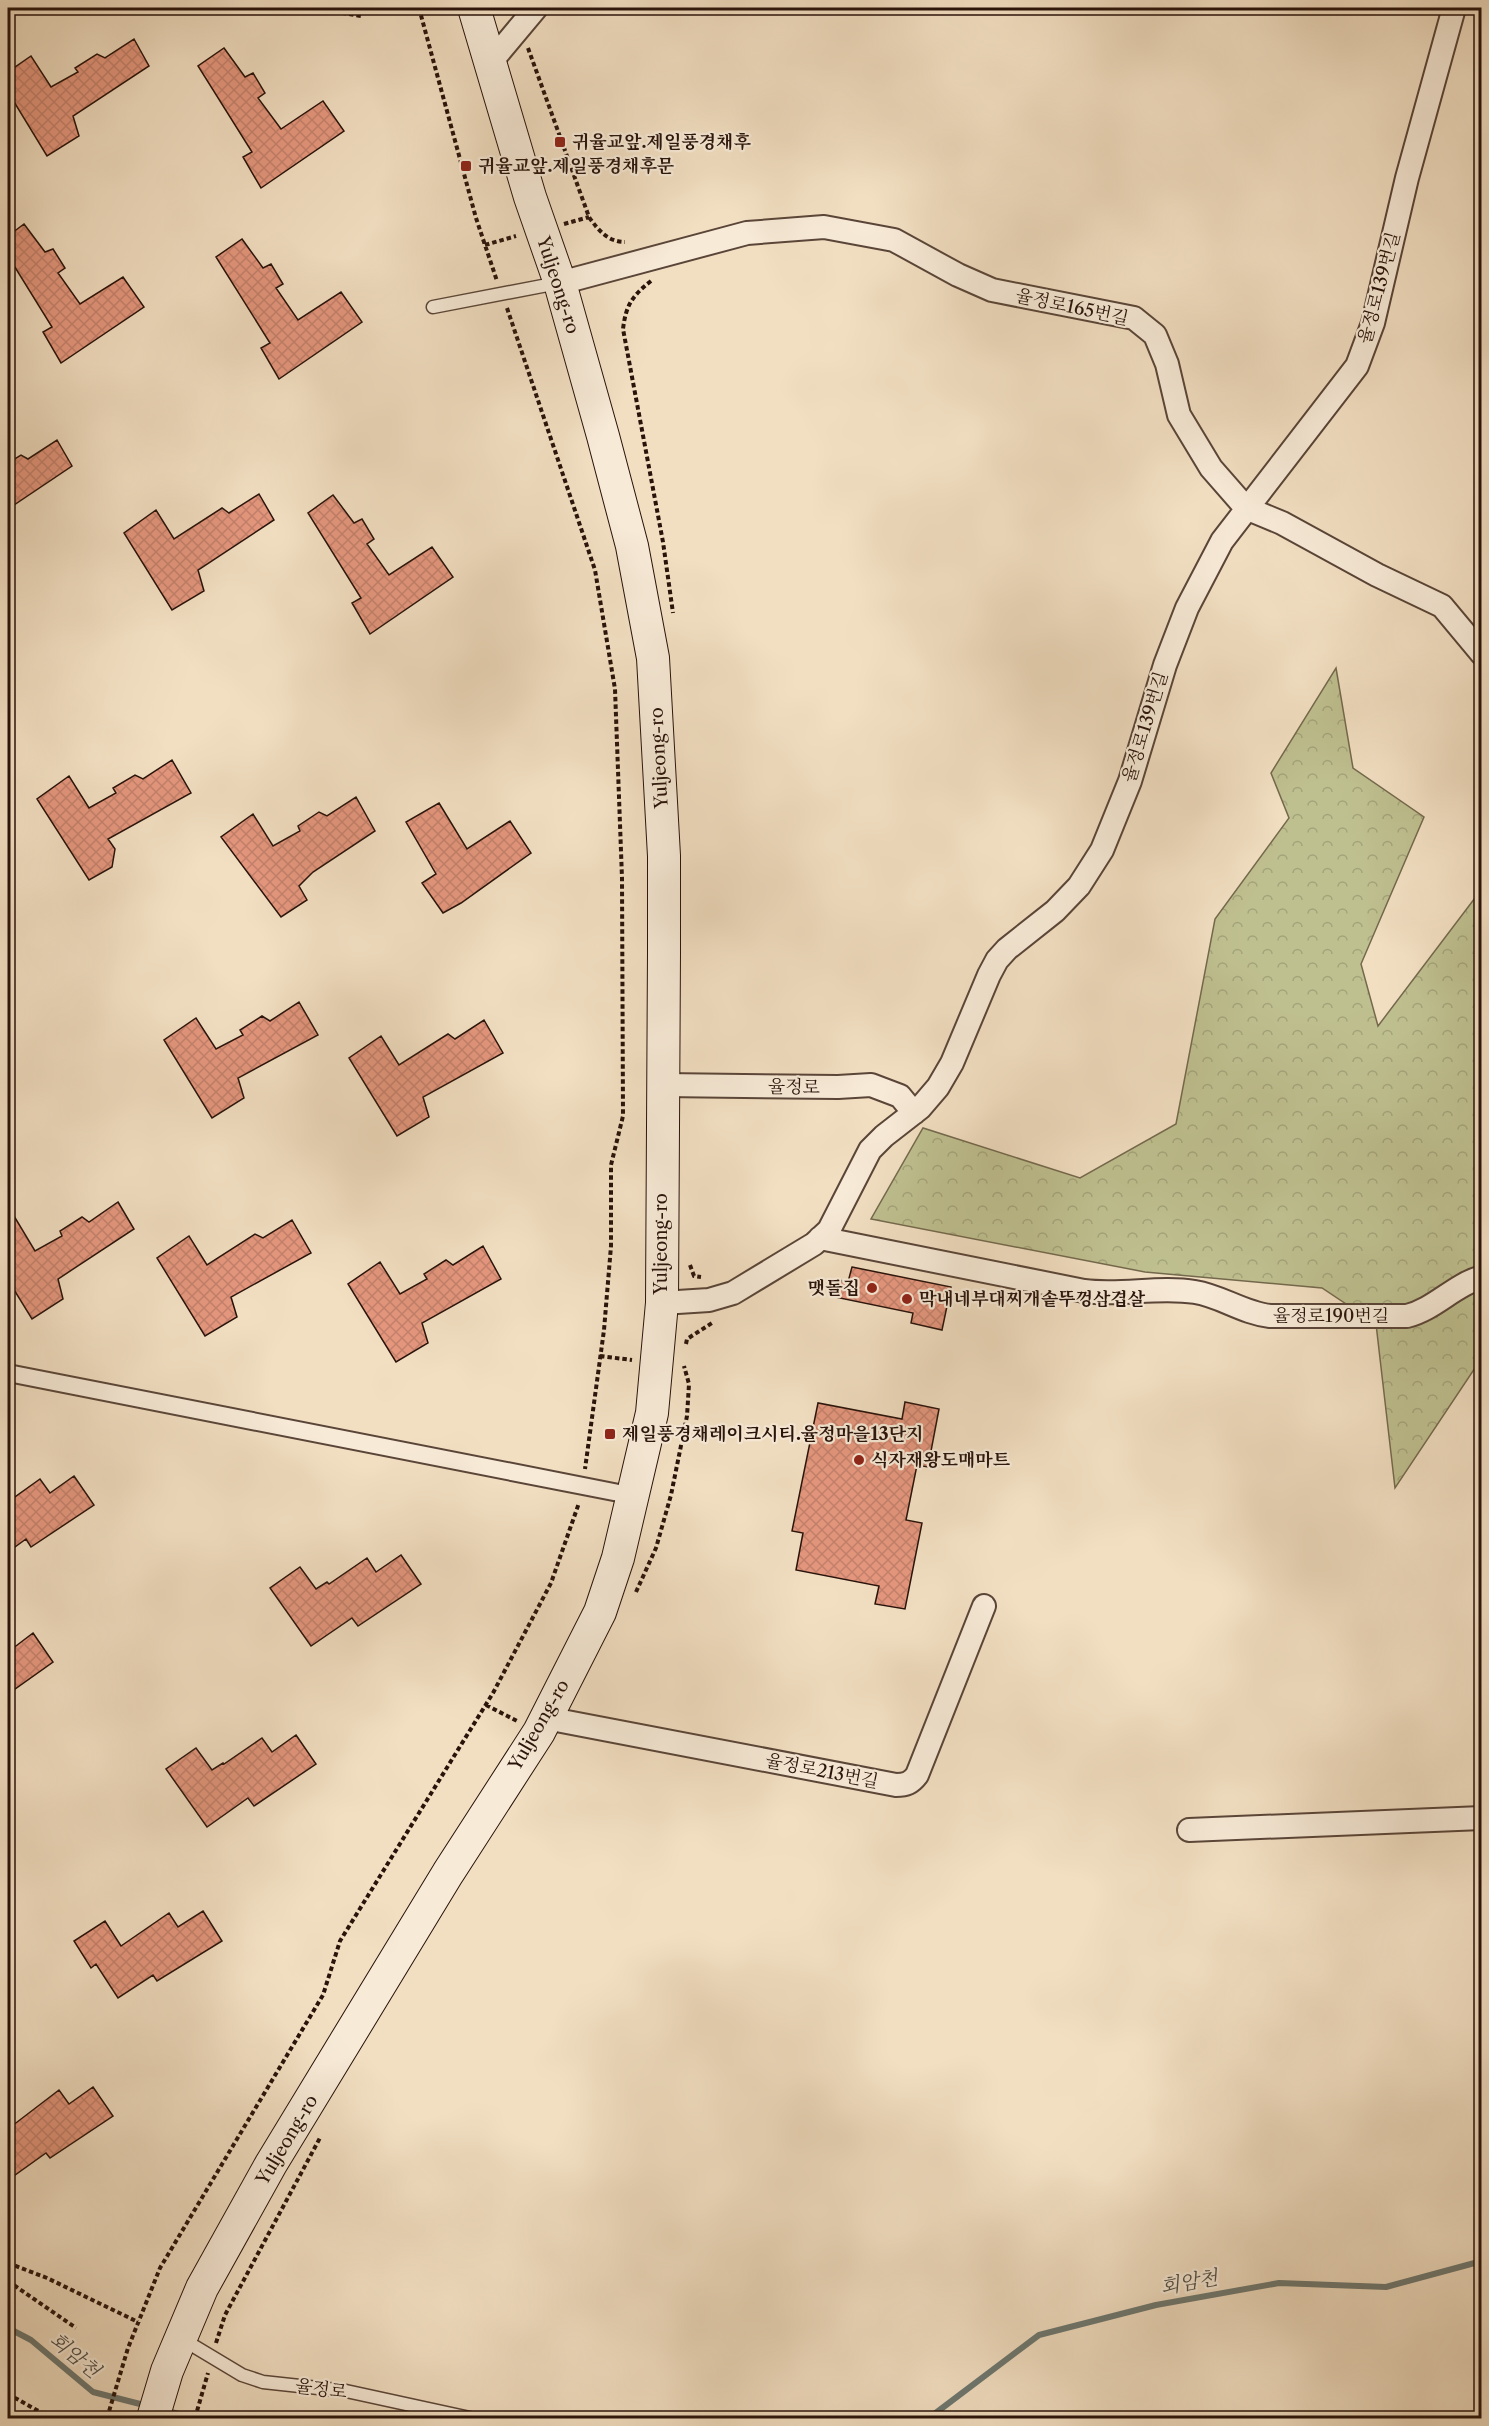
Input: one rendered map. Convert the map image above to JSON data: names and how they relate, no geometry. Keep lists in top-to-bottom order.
{
  "streets": {
    "main road": ["Yuljeong-ro"],
    "street": [
      "율정로139번길",
      "율정로165번길",
      "율정로",
      "율정로190번길",
      "율정로213번길"
    ]
  },
  "crossings": [
    ["Yuljeong-ro", "율정로139번길"],
    ["Yuljeong-ro", "율정로165번길"],
    ["Yuljeong-ro", "율정로"],
    ["Yuljeong-ro", "율정로213번길"],
    ["율정로139번길", "율정로165번길"],
    ["율정로139번길", "율정로"],
    ["율정로139번길", "율정로190번길"]
  ],
  "water": ["회암천"],
  "places": {
    "transit": ["귀율교앞.제일풍경채후", "귀율교앞.제일풍경채후문", "제일풍경채레이크시티.율정마을13단지"],
    "other": ["맷돌집", "막내네부대찌개솥뚜껑삼겹살", "식자재왕도매마트"]
  }
}
